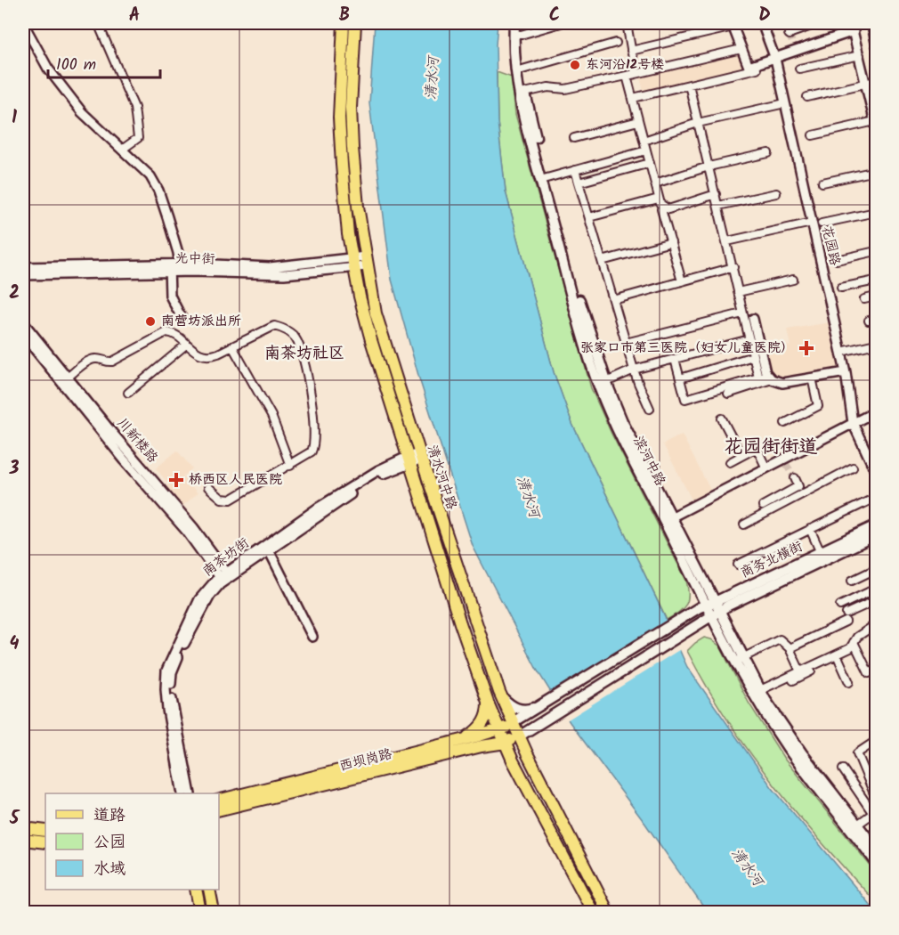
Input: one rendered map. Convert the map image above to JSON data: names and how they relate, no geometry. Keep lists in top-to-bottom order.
{
  "streets": {
    "main road": [
      "滨河中路",
      "清水河中路",
      "商务北横街",
      "西坝岗路"
    ],
    "street": [
      "花园路",
      "光中街",
      "川新楼路",
      "南茶坊街"
    ]
  },
  "crossings": [
    ["光中街", "清水河中路"],
    ["川新楼路", "南茶坊街"],
    ["滨河中路", "商务北横街"],
    ["清水河中路", "南茶坊街"],
    ["清水河中路", "西坝岗路"]
  ],
  "districts": ["南茶坊社区", "花园街街道"],
  "water": ["清水河"],
  "places": {
    "other": ["东河沿12号楼", "南营坊派出所"],
    "health": ["张家口市第三医院（妇女儿童医院）", "桥西区人民医院"]
  },
  "legend": ["道路", "公园", "水域"],
  "scale_bar": "100 m",
  "grid": {
    "columns": [
      "A",
      "B",
      "C",
      "D"
    ],
    "rows": [
      "1",
      "2",
      "3",
      "4",
      "5"
    ]
  }
}
